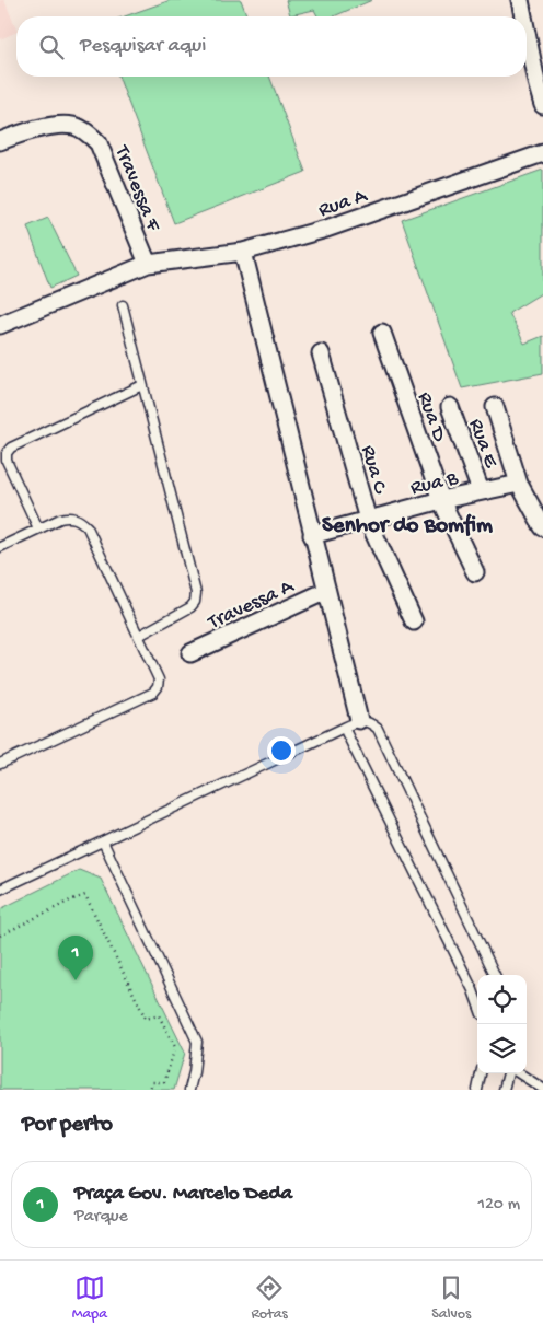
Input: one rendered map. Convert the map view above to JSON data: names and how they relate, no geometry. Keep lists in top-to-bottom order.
{
  "streets": {
    "street": [
      "Travessa F",
      "Rua A",
      "Rua D",
      "Rua E",
      "Rua C",
      "Rua B",
      "Travessa A"
    ]
  },
  "crossings": [
    ["Travessa F", "Rua A"],
    ["Rua D", "Rua B"],
    ["Rua E", "Rua B"],
    ["Rua C", "Rua B"]
  ],
  "districts": ["Senhor do Bomfim"],
  "page": {
    "search": "Pesquisar aqui",
    "pins": "1",
    "heading": "Por perto",
    "list": [
      {
        "mark": "1",
        "name": "Praça Gov. Marcelo Deda",
        "note": "Parque",
        "value": "120 m"
      }
    ],
    "nav": ["Mapa", "Rotas", "Salvos"]
  }
}
